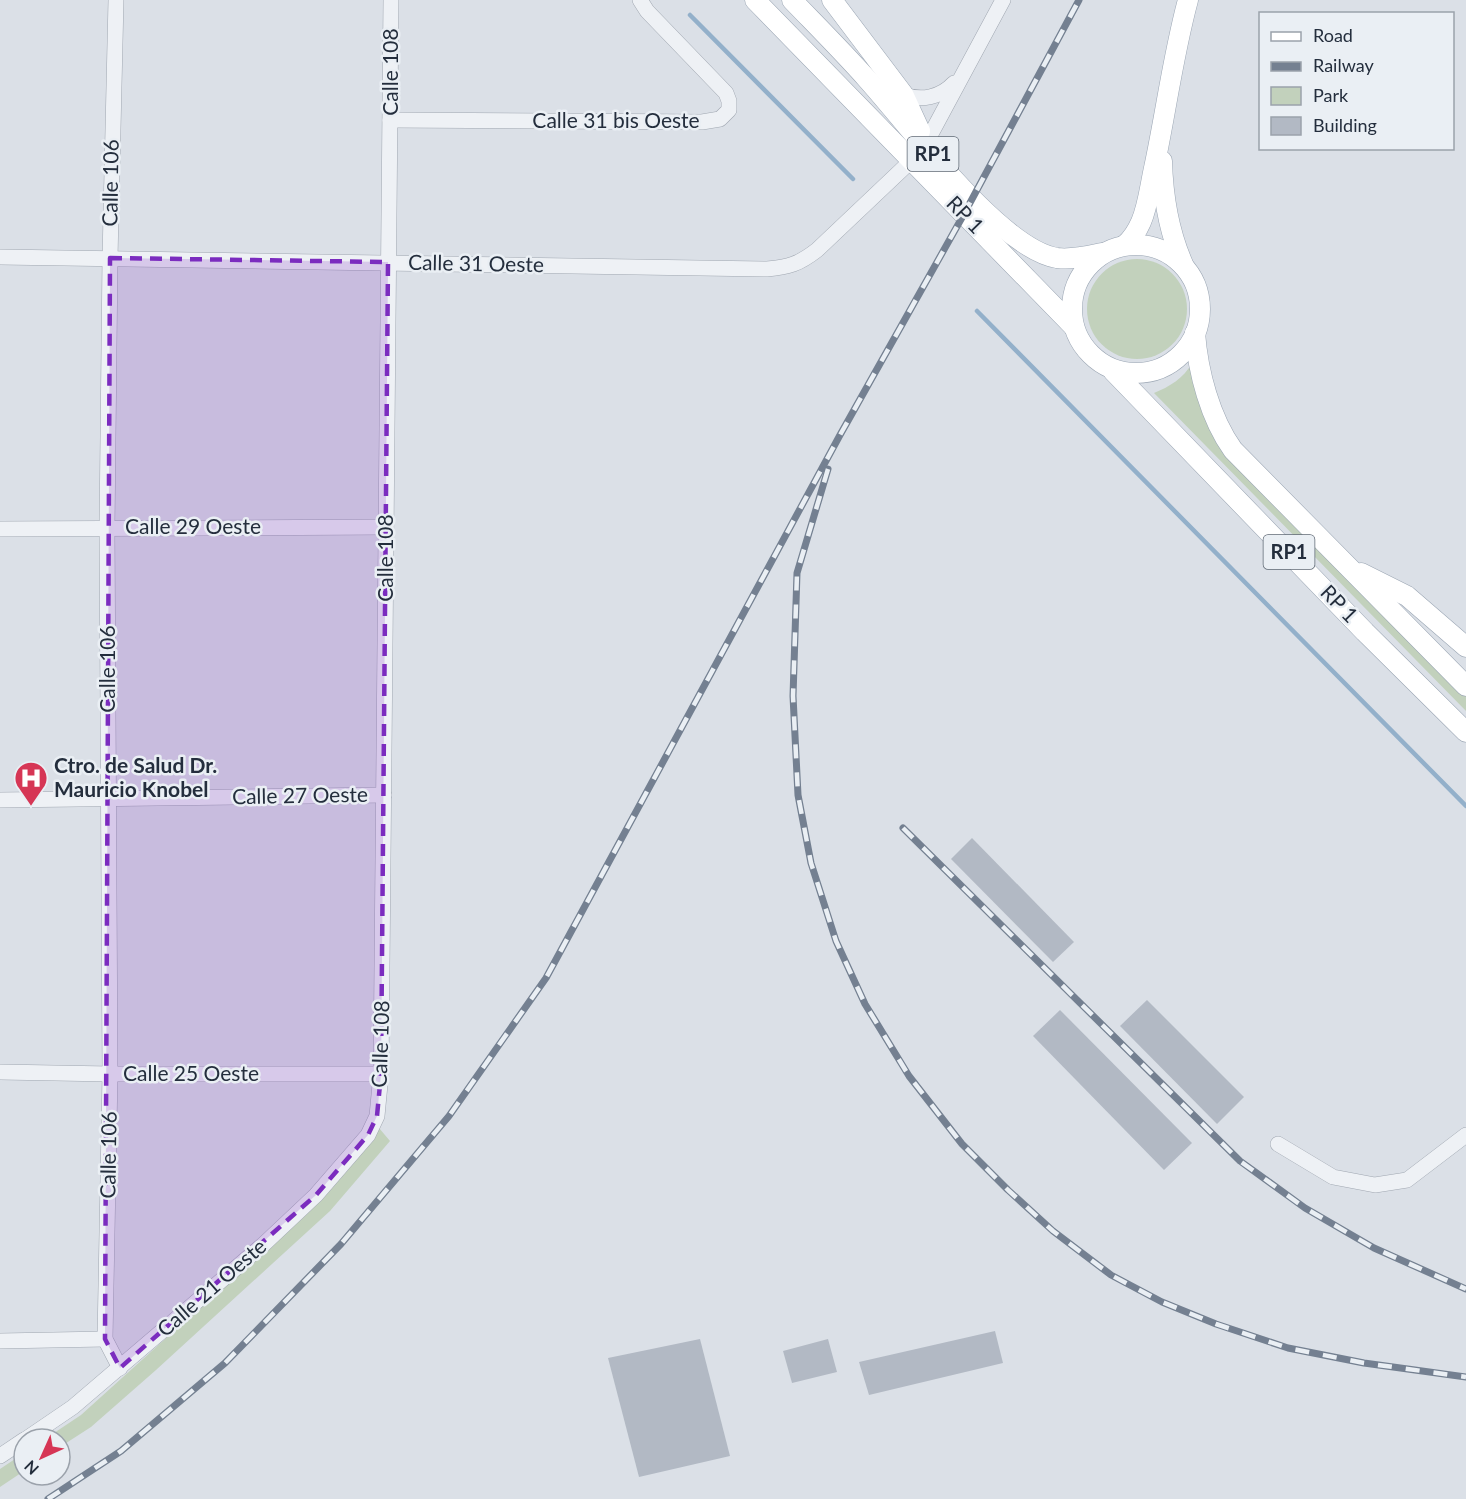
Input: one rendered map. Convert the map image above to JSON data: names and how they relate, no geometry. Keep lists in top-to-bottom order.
{
  "streets": {
    "main road": ["RP1", "RP 1"],
    "street": [
      "Calle 108",
      "Calle 31 bis Oeste",
      "Calle 106",
      "Calle 31 Oeste",
      "Calle 29 Oeste",
      "Calle 27 Oeste",
      "Calle 25 Oeste",
      "Calle 21 Oeste"
    ]
  },
  "crossings": [
    ["Calle 108", "Calle 31 bis Oeste"],
    ["Calle 108", "Calle 31 Oeste"],
    ["Calle 108", "Calle 29 Oeste"],
    ["Calle 108", "Calle 27 Oeste"],
    ["Calle 108", "Calle 25 Oeste"],
    ["Calle 108", "Calle 21 Oeste"],
    ["RP1", "RP 1"],
    ["Calle 106", "Calle 31 Oeste"],
    ["Calle 106", "Calle 29 Oeste"],
    ["Calle 106", "Calle 27 Oeste"],
    ["Calle 106", "Calle 25 Oeste"],
    ["RP 1", "Calle 31 Oeste"]
  ],
  "places": {
    "hospital": ["Ctro. de Salud Dr. Mauricio Knobel"]
  },
  "legend": [
    "Road",
    "Railway",
    "Park",
    "Building"
  ],
  "north": "bottom left"
}
